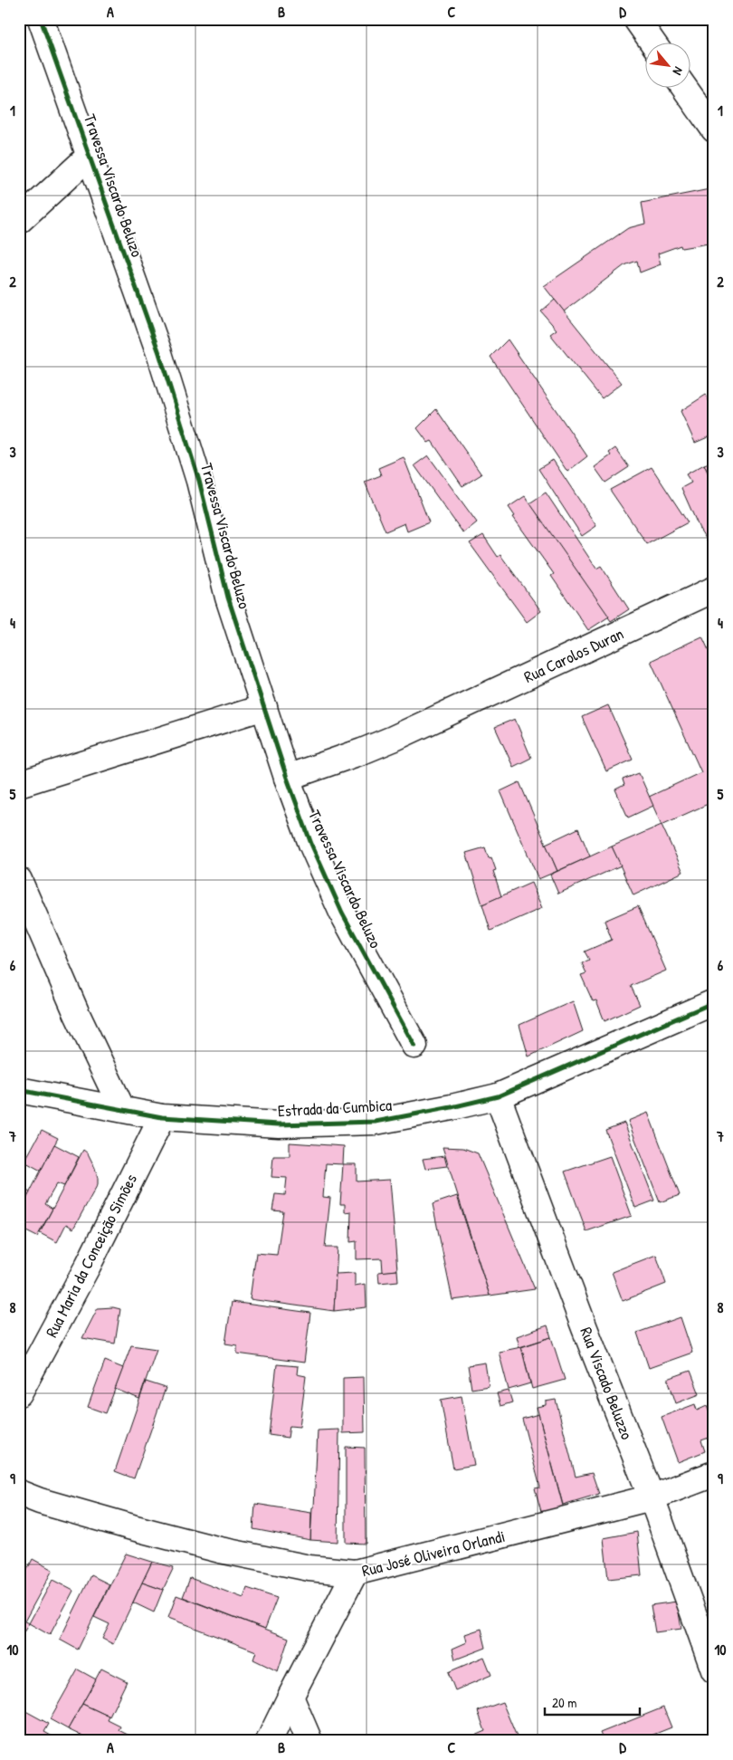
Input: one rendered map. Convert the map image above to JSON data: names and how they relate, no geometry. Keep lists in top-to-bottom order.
{
  "streets": {
    "street": [
      "Travessa Viscardo Beluzo",
      "Rua Carolos Duran",
      "Estrada da Cumbica",
      "Rua Maria da Conceição Simões",
      "Rua Viscado Beluzzo",
      "Rua José Oliveira Orlandi"
    ]
  },
  "crossings": [
    ["Travessa Viscardo Beluzo", "Rua Carolos Duran"],
    ["Estrada da Cumbica", "Rua Maria da Conceição Simões"],
    ["Estrada da Cumbica", "Rua Viscado Beluzzo"],
    ["Rua Viscado Beluzzo", "Rua José Oliveira Orlandi"]
  ],
  "scale_bar": "20 m",
  "north": "bottom right",
  "grid": {
    "columns": [
      "A",
      "B",
      "C",
      "D"
    ],
    "rows": [
      "1",
      "2",
      "3",
      "4",
      "5",
      "6",
      "7",
      "8",
      "9",
      "10"
    ]
  }
}
